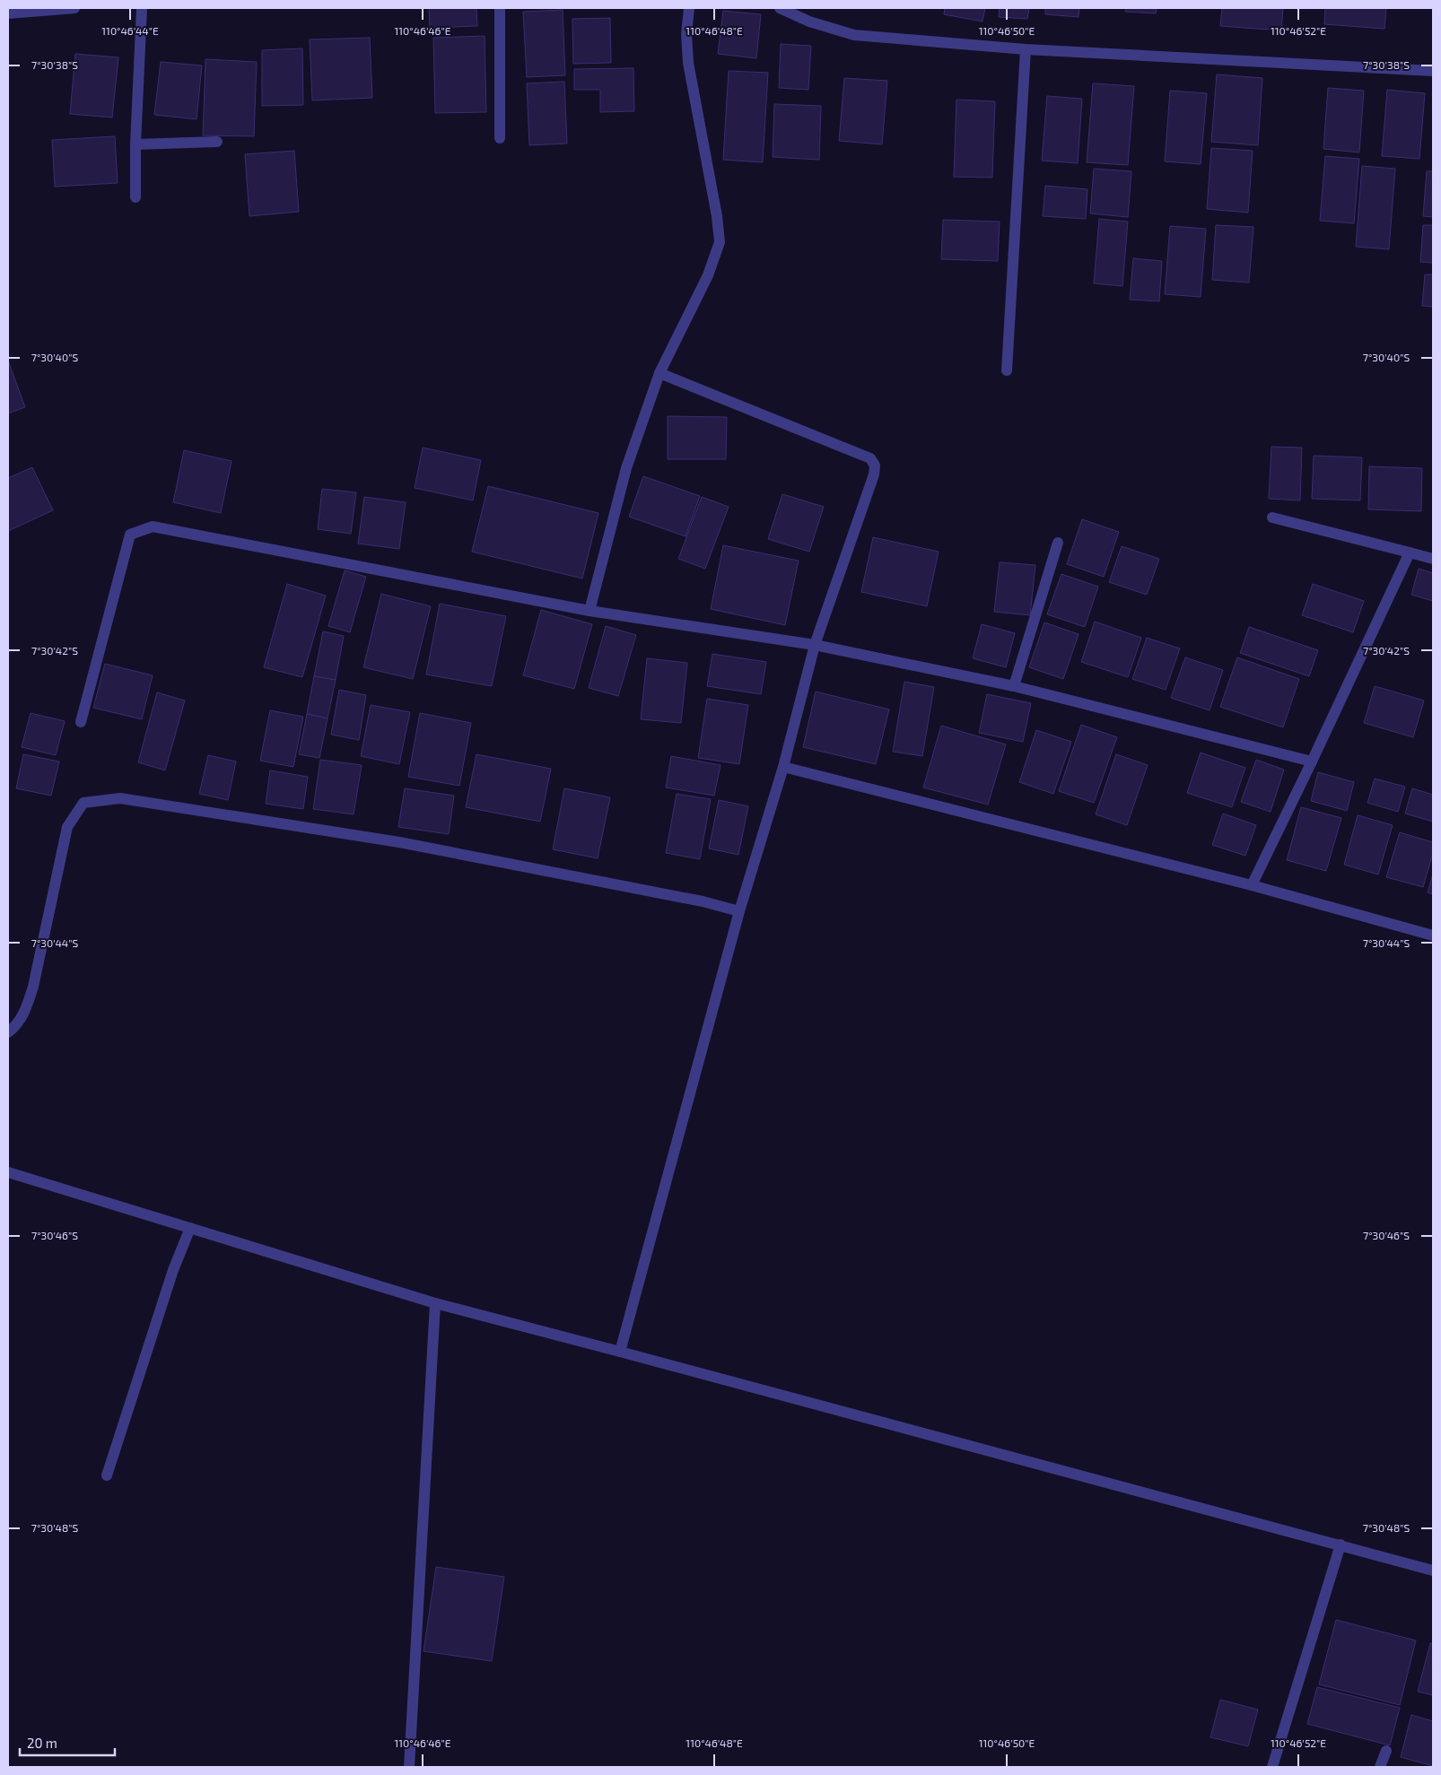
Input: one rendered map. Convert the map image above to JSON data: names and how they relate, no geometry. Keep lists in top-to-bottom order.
{
  "scale_bar": "20 m",
  "coordinates": [
    "110°46'44\"E",
    "110°46'46\"E",
    "110°46'48\"E",
    "110°46'50\"E",
    "110°46'52\"E",
    "7°30'38\"S",
    "7°30'40\"S",
    "7°30'42\"S",
    "7°30'44\"S",
    "7°30'46\"S",
    "7°30'48\"S"
  ]
}
